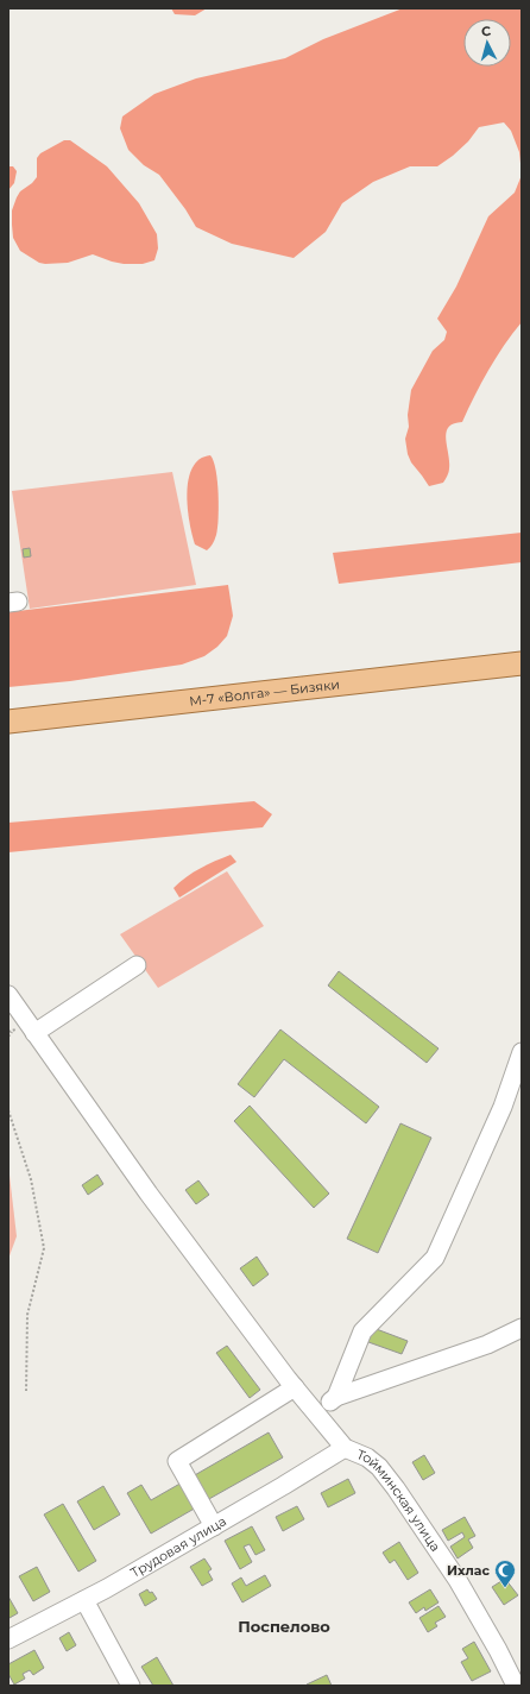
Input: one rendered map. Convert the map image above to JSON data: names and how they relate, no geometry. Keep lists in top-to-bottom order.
{
  "streets": {
    "main road": ["М-7 «Волга» — Бизяки"],
    "street": ["Тойминская улица", "Трудовая улица"]
  },
  "crossings": [
    ["Тойминская улица", "Трудовая улица"]
  ],
  "districts": ["Поспелово"],
  "places": {
    "mosque": ["Ихлас"]
  },
  "north": "top"
}
